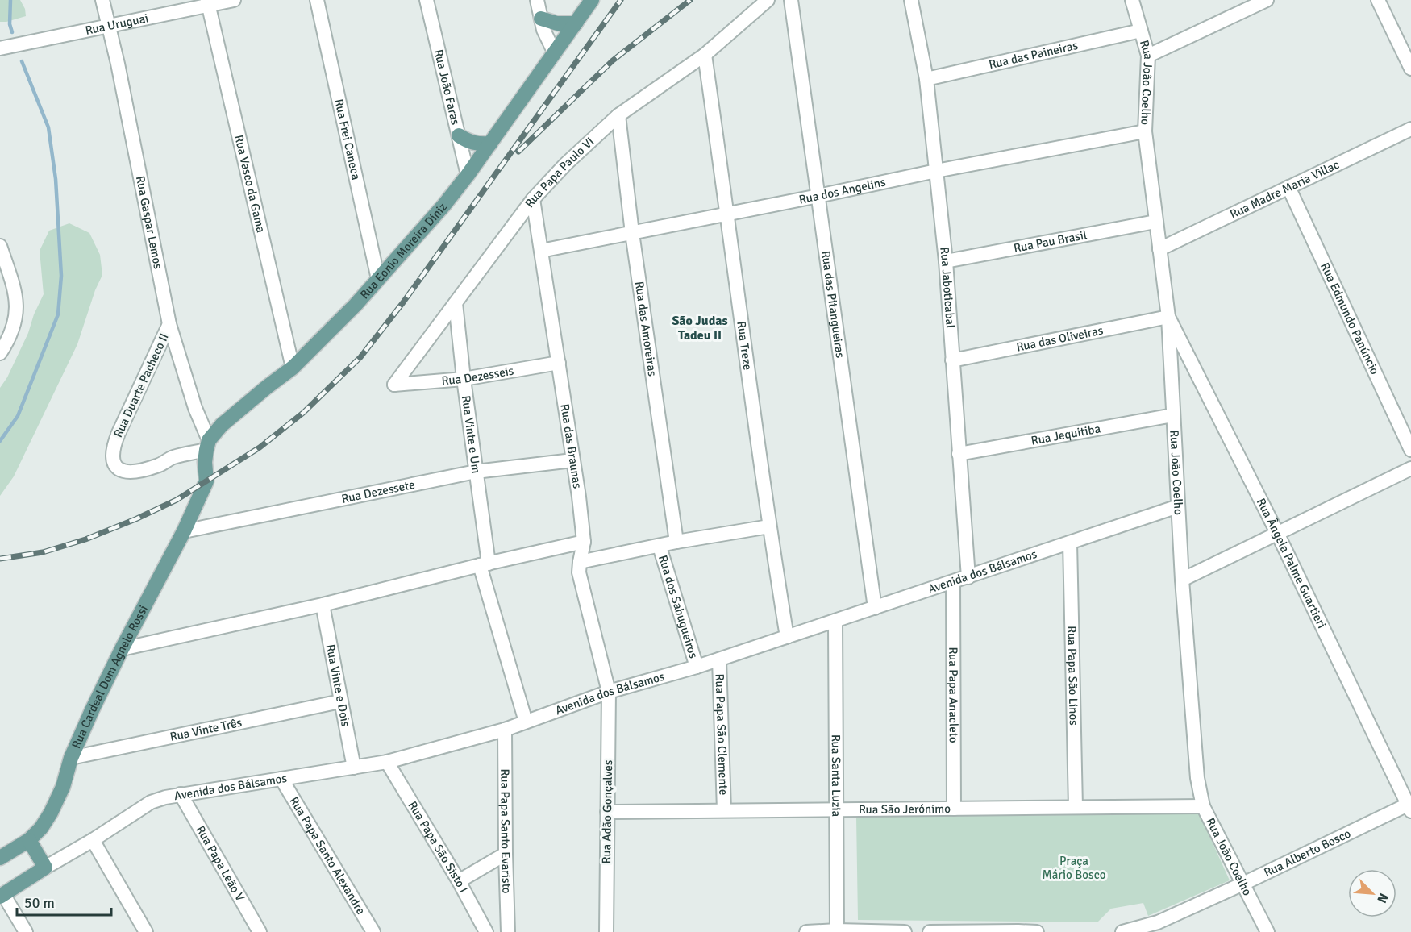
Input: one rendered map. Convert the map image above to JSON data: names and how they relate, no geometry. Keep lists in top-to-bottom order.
{
  "streets": {
    "main road": ["Rua Eonio Moreira Diniz", "Rua Cardeal Dom Agnelo Rossi"],
    "street": [
      "Rua Uruguai",
      "Rua das Paineiras",
      "Rua João Coelho",
      "Rua João Faras",
      "Rua Frei Caneca",
      "Rua Papa Paulo VI",
      "Rua Vasco da Gama",
      "Rua Madre Maria Villac",
      "Rua dos Angelins",
      "Rua Gaspar Lemos",
      "Rua Pau Brasil",
      "Rua Jaboticabal",
      "Rua das Pitangueiras",
      "Rua Edmundo Panúncio",
      "Rua das Amoreiras",
      "Rua das Oliveiras",
      "Rua Treze",
      "Rua Dezesseis",
      "Rua Duarte Pacheco II",
      "Rua Vinte e Um",
      "Rua Jequitiba",
      "Rua das Braunas",
      "Rua Dezessete",
      "Rua Ângela Palme Guartieri",
      "Avenida dos Bálsamos",
      "Rua dos Sabugueiros",
      "Rua Papa São Linos",
      "Rua Vinte e Dois",
      "Rua Papa Anacleto",
      "Rua Vinte Três",
      "Rua Papa São Clemente",
      "Rua Santa Luzia",
      "Rua São Jerónimo",
      "Rua Adão Gonçalves",
      "Rua Papa Santo Evaristo",
      "Rua Papa São Sisto I",
      "Rua Alberto Bosco",
      "Rua Papa Santo Alexandre",
      "Rua Papa Leão V"
    ]
  },
  "crossings": [
    ["Rua Uruguai", "Rua Vasco da Gama"],
    ["Rua Uruguai", "Rua Gaspar Lemos"],
    ["Rua das Paineiras", "Rua João Coelho"],
    ["Rua das Paineiras", "Rua Jaboticabal"],
    ["Rua João Coelho", "Rua Madre Maria Villac"],
    ["Rua João Coelho", "Rua dos Angelins"],
    ["Rua João Coelho", "Rua Pau Brasil"],
    ["Rua João Coelho", "Rua das Oliveiras"],
    ["Rua João Coelho", "Rua Jequitiba"],
    ["Rua João Coelho", "Rua Ângela Palme Guartieri"],
    ["Rua João Coelho", "Avenida dos Bálsamos"],
    ["Rua João Coelho", "Rua São Jerónimo"],
    ["Rua João Coelho", "Rua Alberto Bosco"],
    ["Rua João Faras", "Rua Eonio Moreira Diniz"],
    ["Rua Frei Caneca", "Rua Eonio Moreira Diniz"],
    ["Rua Papa Paulo VI", "Rua das Amoreiras"],
    ["Rua Papa Paulo VI", "Rua Treze"],
    ["Rua Papa Paulo VI", "Rua Dezesseis"],
    ["Rua Papa Paulo VI", "Rua Vinte e Um"],
    ["Rua Papa Paulo VI", "Rua das Braunas"],
    ["Rua Vasco da Gama", "Rua Eonio Moreira Diniz"],
    ["Rua Madre Maria Villac", "Rua Edmundo Panúncio"],
    ["Rua dos Angelins", "Rua Jaboticabal"],
    ["Rua dos Angelins", "Rua das Pitangueiras"],
    ["Rua dos Angelins", "Rua das Amoreiras"],
    ["Rua dos Angelins", "Rua Treze"],
    ["Rua dos Angelins", "Rua das Braunas"],
    ["Rua Gaspar Lemos", "Rua Eonio Moreira Diniz"],
    ["Rua Gaspar Lemos", "Rua Duarte Pacheco II"],
    ["Rua Gaspar Lemos", "Rua Cardeal Dom Agnelo Rossi"],
    ["Rua Pau Brasil", "Rua Jaboticabal"],
    ["Rua Eonio Moreira Diniz", "Rua Duarte Pacheco II"],
    ["Rua Eonio Moreira Diniz", "Rua Cardeal Dom Agnelo Rossi"],
    ["Rua Jaboticabal", "Rua das Oliveiras"],
    ["Rua Jaboticabal", "Rua Jequitiba"],
    ["Rua Jaboticabal", "Avenida dos Bálsamos"],
    ["Rua das Pitangueiras", "Avenida dos Bálsamos"],
    ["Rua das Oliveiras", "Rua Ângela Palme Guartieri"],
    ["Rua Treze", "Avenida dos Bálsamos"],
    ["Rua Dezesseis", "Rua Vinte e Um"],
    ["Rua Dezesseis", "Rua das Braunas"],
    ["Rua Duarte Pacheco II", "Rua Cardeal Dom Agnelo Rossi"],
    ["Rua Vinte e Um", "Rua Dezessete"],
    ["Rua Vinte e Um", "Avenida dos Bálsamos"],
    ["Rua das Braunas", "Rua Dezessete"],
    ["Rua das Braunas", "Avenida dos Bálsamos"],
    ["Rua das Braunas", "Rua Adão Gonçalves"],
    ["Rua Dezessete", "Rua Cardeal Dom Agnelo Rossi"],
    ["Rua Ângela Palme Guartieri", "Rua Alberto Bosco"],
    ["Avenida dos Bálsamos", "Rua dos Sabugueiros"],
    ["Avenida dos Bálsamos", "Rua Papa São Linos"],
    ["Avenida dos Bálsamos", "Rua Vinte e Dois"],
    ["Avenida dos Bálsamos", "Rua Papa Anacleto"],
    ["Avenida dos Bálsamos", "Rua Papa São Clemente"],
    ["Avenida dos Bálsamos", "Rua Santa Luzia"],
    ["Avenida dos Bálsamos", "Rua Adão Gonçalves"],
    ["Avenida dos Bálsamos", "Rua Papa Santo Evaristo"],
    ["Avenida dos Bálsamos", "Rua Papa São Sisto I"],
    ["Avenida dos Bálsamos", "Rua Papa Santo Alexandre"],
    ["Avenida dos Bálsamos", "Rua Papa Leão V"],
    ["Rua Papa São Linos", "Rua São Jerónimo"],
    ["Rua Cardeal Dom Agnelo Rossi", "Rua Vinte Três"],
    ["Rua Vinte e Dois", "Rua Vinte Três"],
    ["Rua Papa Anacleto", "Rua São Jerónimo"],
    ["Rua Papa São Clemente", "Rua São Jerónimo"],
    ["Rua Santa Luzia", "Rua São Jerónimo"],
    ["Rua São Jerónimo", "Rua Adão Gonçalves"]
  ],
  "districts": ["São Judas Tadeu II"],
  "parks": ["Praça Mário Bosco"],
  "scale_bar": "50 m",
  "north": "bottom right"
}
